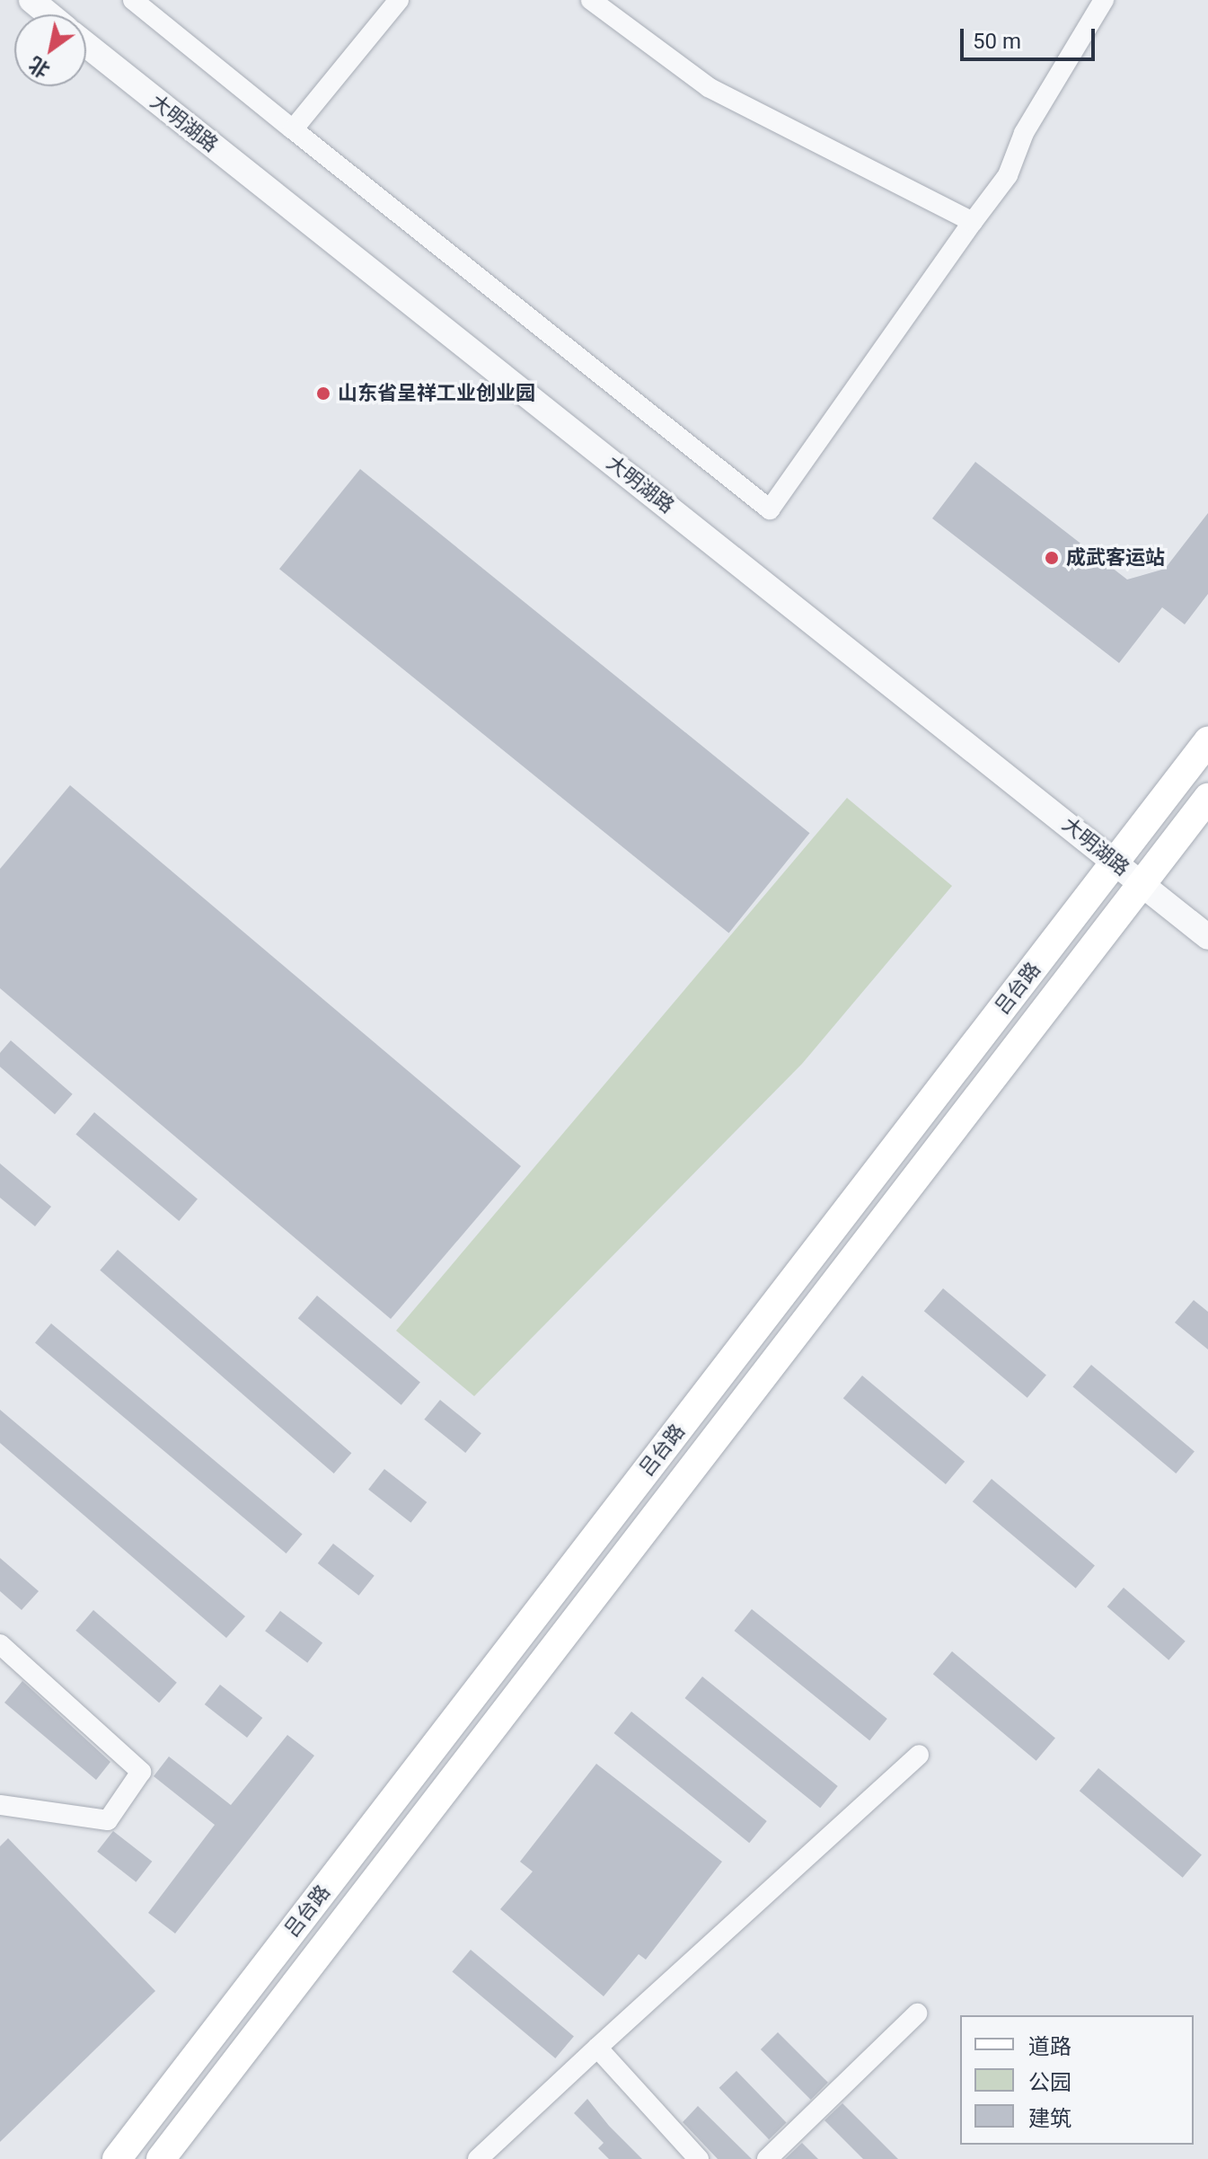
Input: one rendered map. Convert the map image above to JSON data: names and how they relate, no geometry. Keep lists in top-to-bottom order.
{
  "streets": {
    "main road": ["吕台路"],
    "street": ["大明湖路"]
  },
  "crossings": [
    ["大明湖路", "吕台路"]
  ],
  "places": ["山东省呈祥工业创业园", "成武客运站"],
  "legend": ["道路", "公园", "建筑"],
  "scale_bar": "50 m",
  "north": "bottom left"
}
